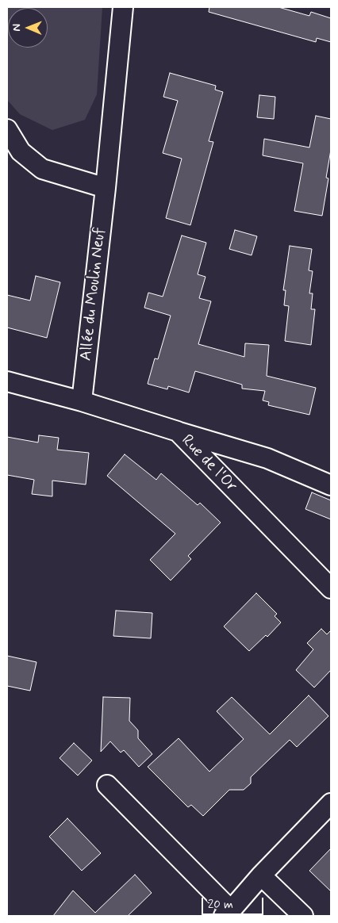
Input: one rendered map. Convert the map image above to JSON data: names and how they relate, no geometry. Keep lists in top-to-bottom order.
{
  "streets": {
    "street": ["Allée du Moulin Neuf", "Rue de l'Or"]
  },
  "crossings": [
    ["Allée du Moulin Neuf", "Rue de l'Or"]
  ],
  "scale_bar": "20 m",
  "north": "left"
}
